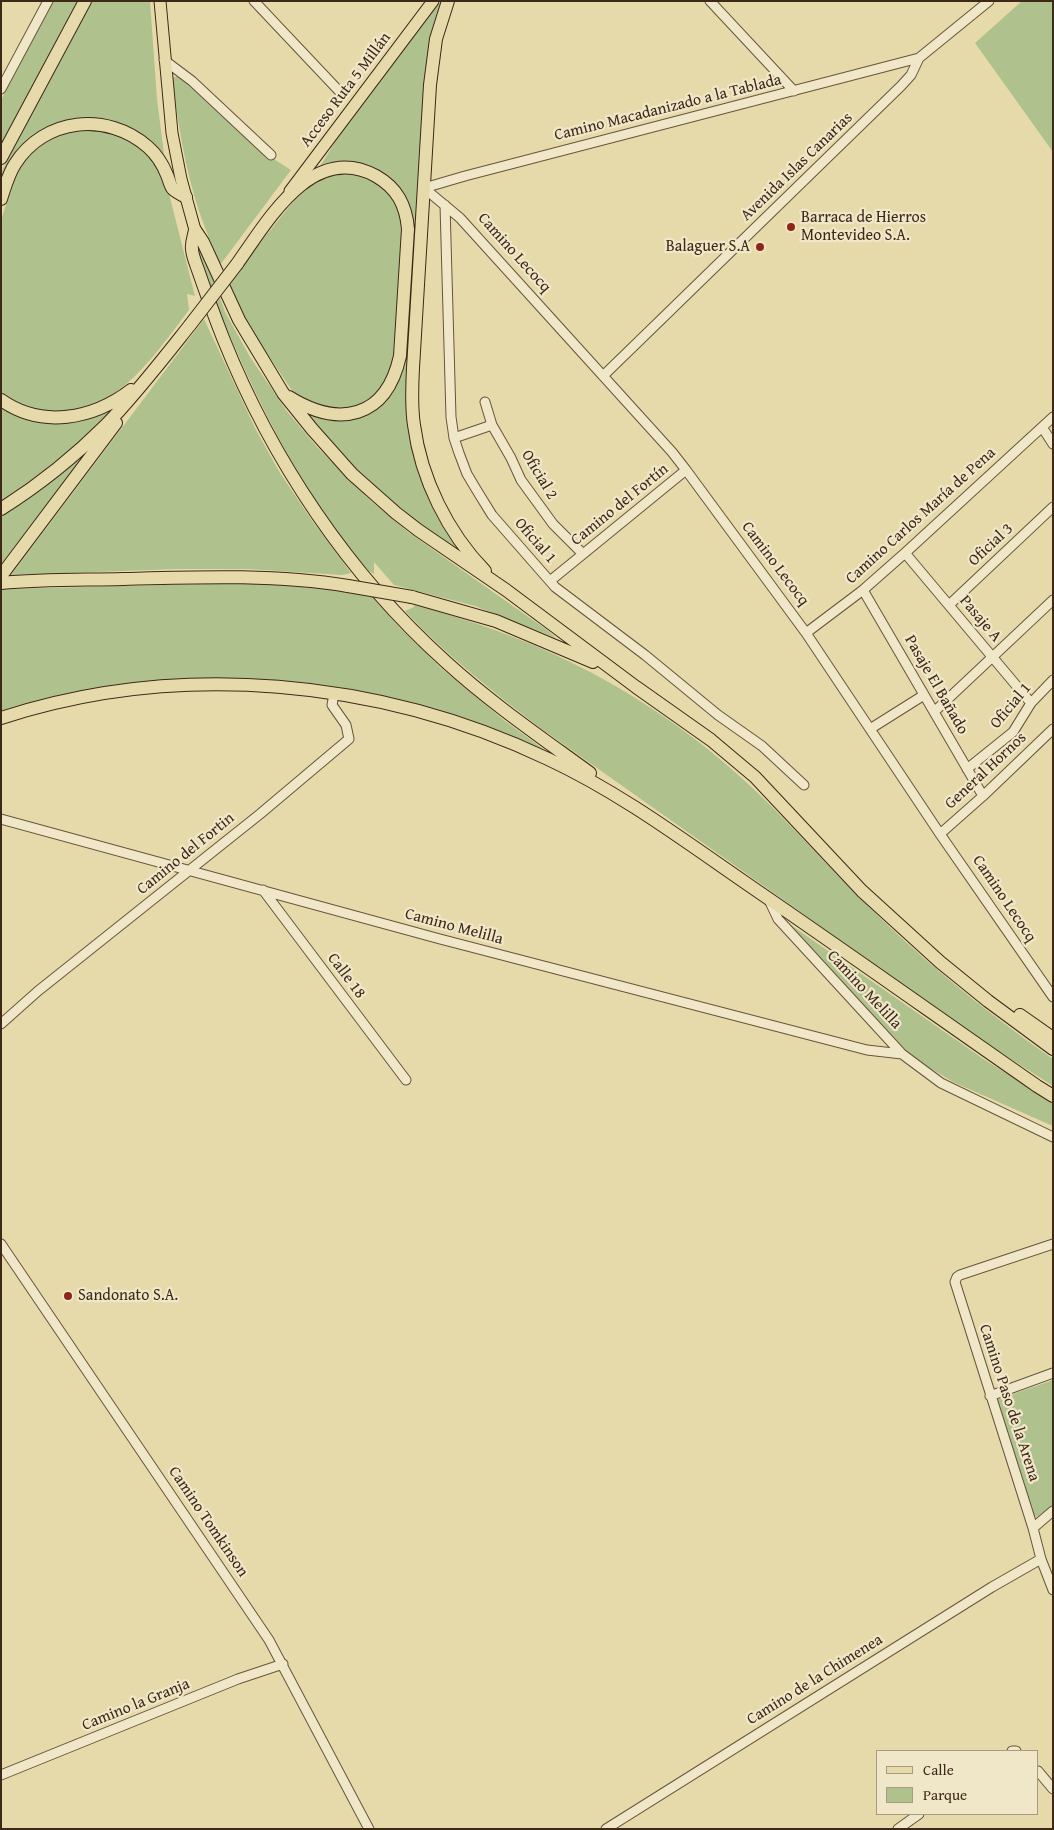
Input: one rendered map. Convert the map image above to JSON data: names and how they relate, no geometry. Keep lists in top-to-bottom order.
{
  "streets": {
    "main road": ["Acceso Ruta 5 Millán"],
    "street": [
      "Camino Macadanizado a la Tablada",
      "Avenida Islas Canarias",
      "Camino Lecocq",
      "Oficial 2",
      "Camino del Fortín",
      "Camino Carlos María de Pena",
      "Oficial 1",
      "Oficial 3",
      "Pasaje A",
      "Pasaje El Bañado",
      "General Hornos",
      "Camino del Fortin",
      "Camino Melilla",
      "Calle 18",
      "Camino Paso de la Arena",
      "Camino Tomkinson",
      "Camino de la Chimenea",
      "Camino la Granja"
    ]
  },
  "crossings": [
    ["Camino Macadanizado a la Tablada", "Avenida Islas Canarias"],
    ["Camino Macadanizado a la Tablada", "Camino Lecocq"],
    ["Avenida Islas Canarias", "Camino Lecocq"],
    ["Camino Lecocq", "Camino del Fortín"],
    ["Camino Lecocq", "Camino Carlos María de Pena"],
    ["Camino Lecocq", "Oficial 1"],
    ["Camino Lecocq", "General Hornos"],
    ["Oficial 2", "Camino del Fortín"],
    ["Camino del Fortín", "Oficial 1"],
    ["Camino Carlos María de Pena", "Pasaje A"],
    ["Camino Carlos María de Pena", "Pasaje El Bañado"],
    ["Oficial 1", "Pasaje A"],
    ["Oficial 1", "Pasaje El Bañado"],
    ["Oficial 3", "Pasaje A"],
    ["Pasaje El Bañado", "General Hornos"],
    ["Camino del Fortin", "Camino Melilla"],
    ["Camino Melilla", "Calle 18"],
    ["Camino Paso de la Arena", "Camino de la Chimenea"],
    ["Camino Tomkinson", "Camino la Granja"]
  ],
  "places": ["Barraca de Hierros Montevideo S.A.", "Balaguer S.A", "Sandonato S.A."],
  "legend": ["Calle", "Parque"]
}
